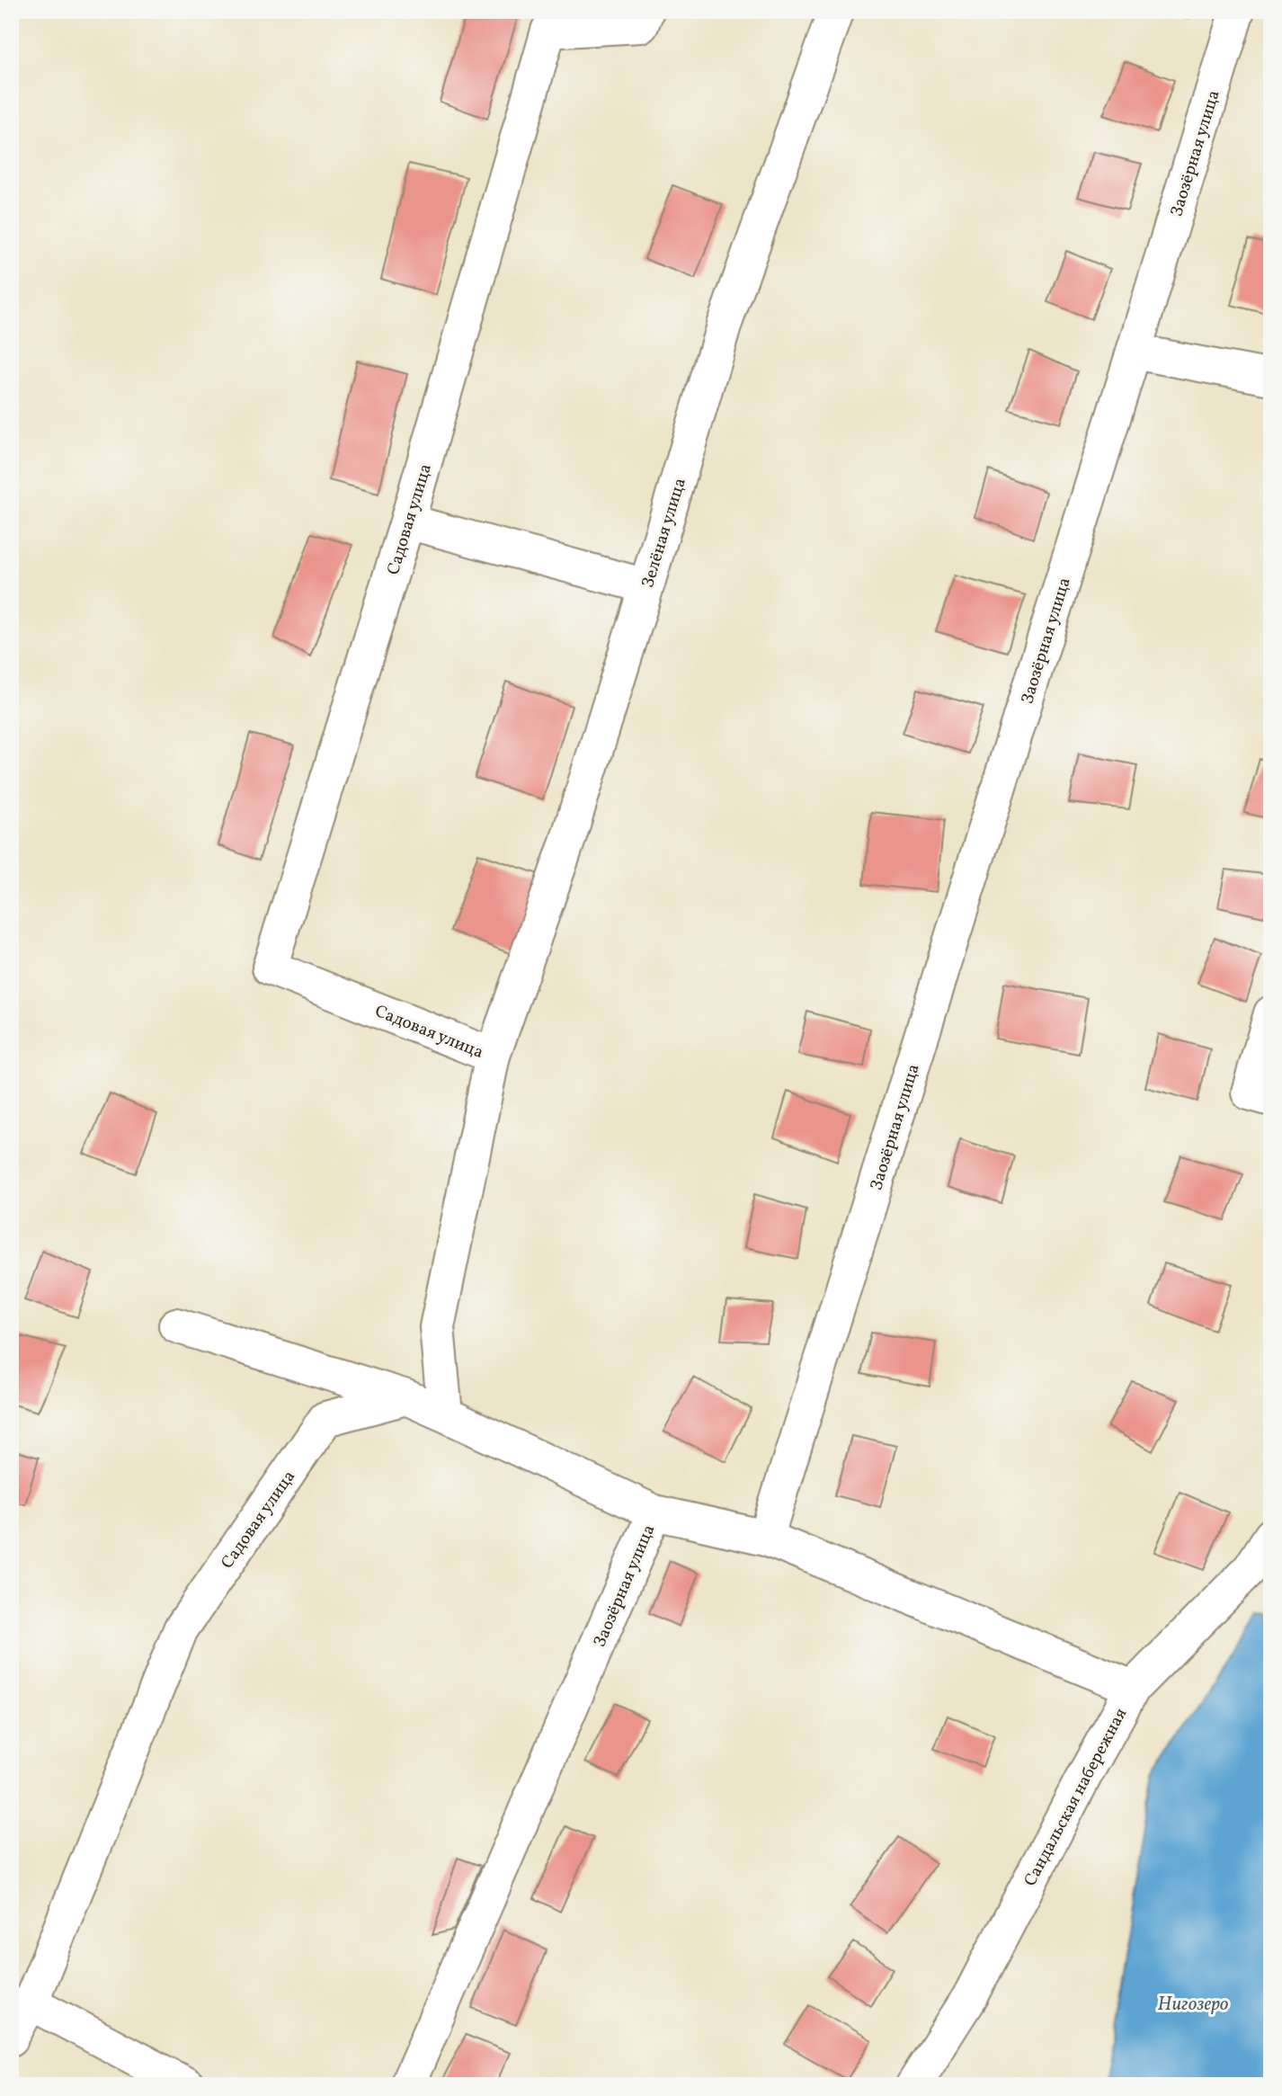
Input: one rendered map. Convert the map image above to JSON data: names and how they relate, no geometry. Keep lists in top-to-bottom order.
{
  "streets": {
    "street": [
      "Заозёрная улица",
      "Садовая улица",
      "Зелёная улица",
      "Сандальская набережная"
    ]
  },
  "crossings": [
    ["Садовая улица", "Зелёная улица"]
  ],
  "water": ["Нигозеро"]
}
